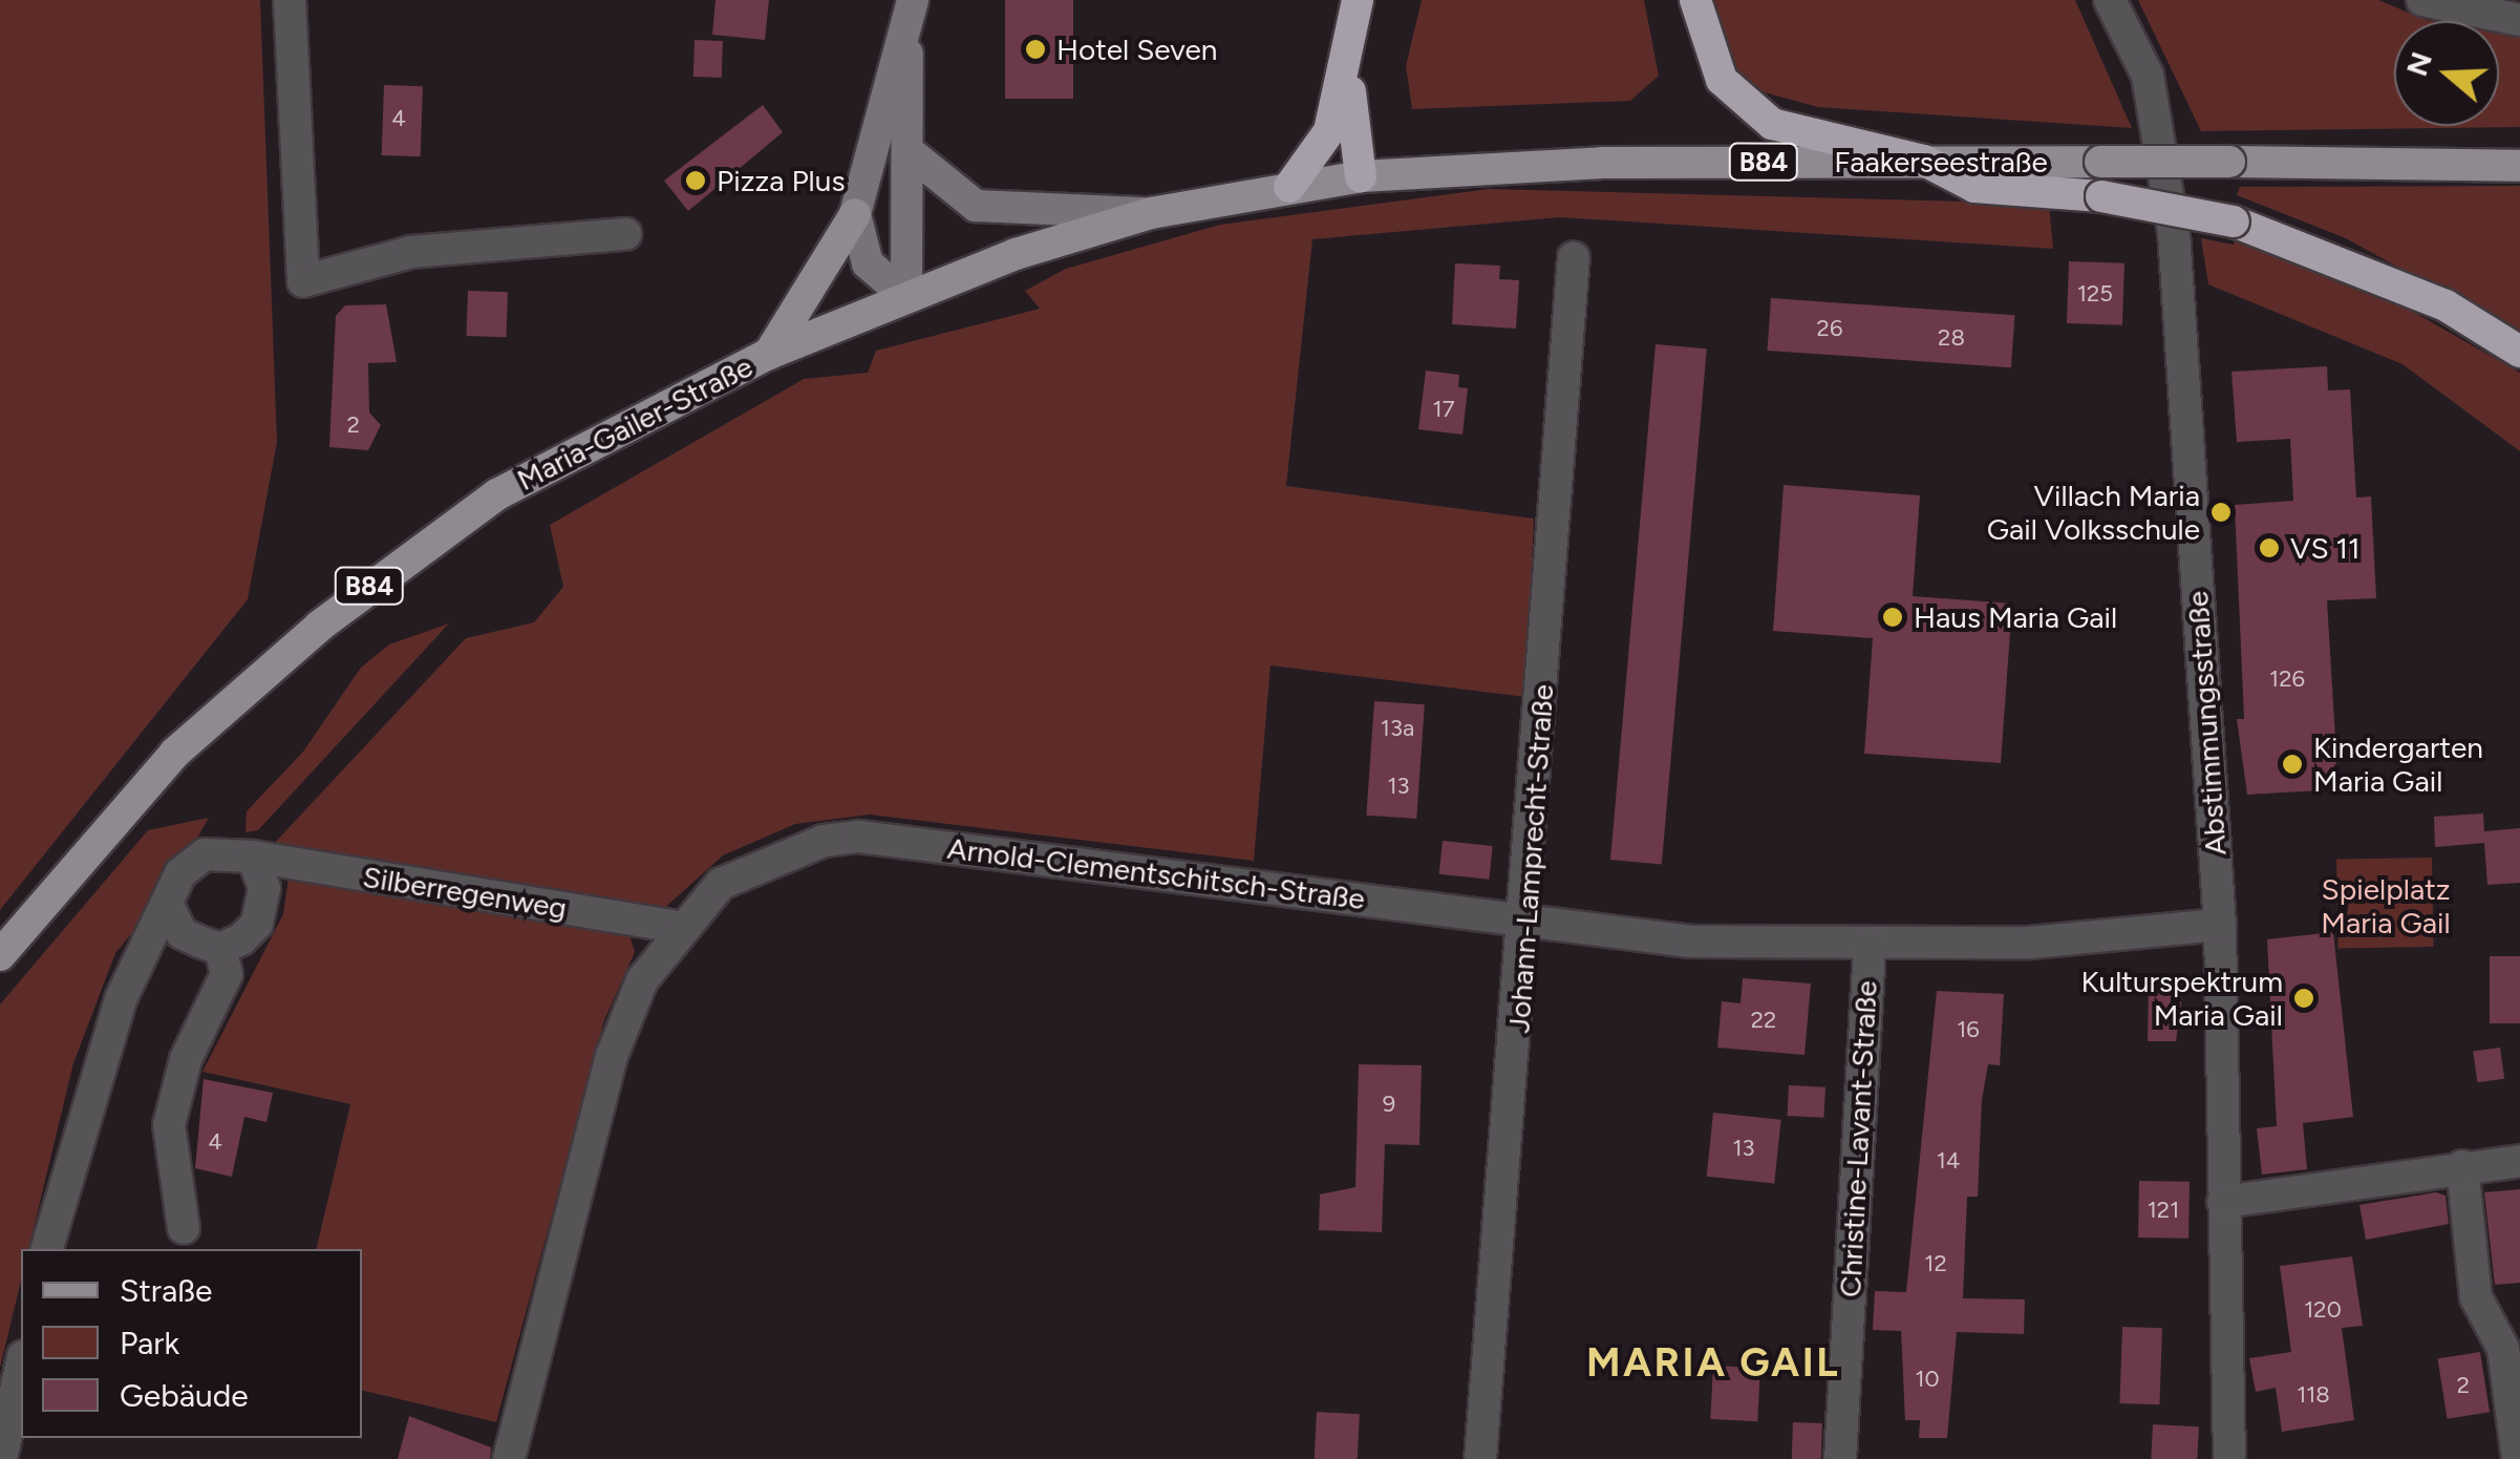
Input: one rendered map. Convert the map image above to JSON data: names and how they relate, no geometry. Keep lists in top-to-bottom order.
{
  "streets": {
    "main road": ["B84", "Faakerseestraße", "Maria-Gailer-Straße"],
    "street": [
      "Abstimmungsstraße",
      "Johann-Lamprecht-Straße",
      "Arnold-Clementschitsch-Straße",
      "Silberregenweg",
      "Christine-Lavant-Straße"
    ]
  },
  "crossings": [
    ["Faakerseestraße", "Maria-Gailer-Straße"],
    ["Abstimmungsstraße", "Arnold-Clementschitsch-Straße"],
    ["Johann-Lamprecht-Straße", "Arnold-Clementschitsch-Straße"],
    ["Arnold-Clementschitsch-Straße", "Silberregenweg"],
    ["Arnold-Clementschitsch-Straße", "Christine-Lavant-Straße"]
  ],
  "districts": ["MARIA GAIL"],
  "parks": ["Spielplatz Maria Gail"],
  "places": [
    "Hotel Seven",
    "Pizza Plus",
    "Villach Maria Gail Volksschule",
    "VS 11",
    "Haus Maria Gail",
    "Kindergarten Maria Gail",
    "Kulturspektrum Maria Gail"
  ],
  "house_numbers": [
    "4",
    "125",
    "26",
    "28",
    "17",
    "2",
    "126",
    "13a",
    "13",
    "22",
    "16",
    "9",
    "4",
    "13",
    "14",
    "121",
    "12",
    "120",
    "10",
    "2",
    "118"
  ],
  "legend": ["Straße", "Park", "Gebäude"],
  "north": "left"
}
